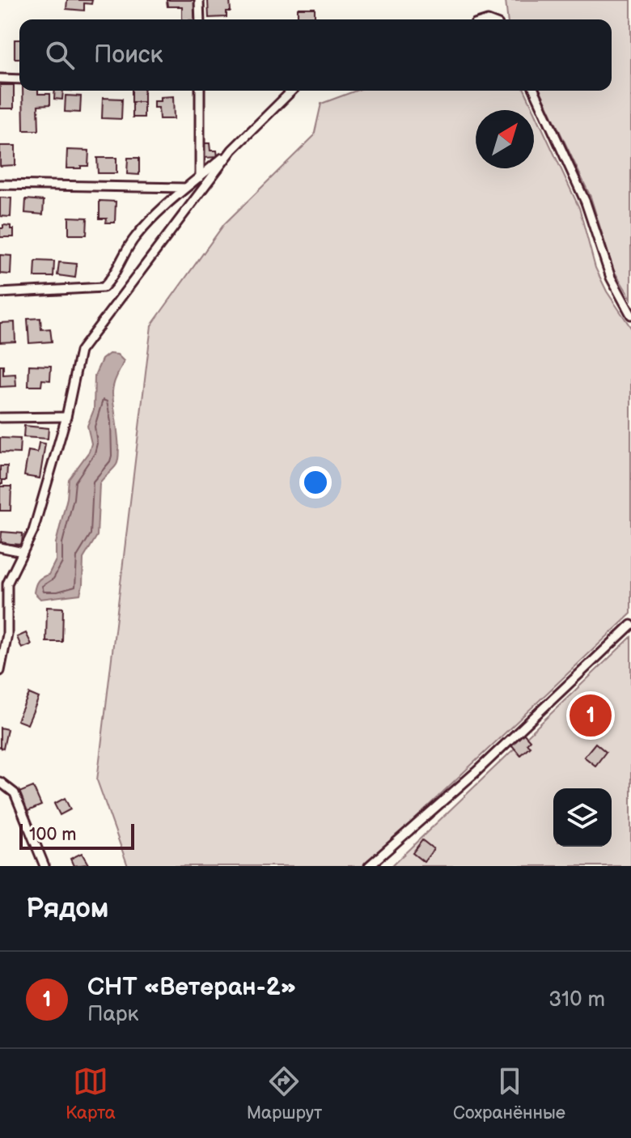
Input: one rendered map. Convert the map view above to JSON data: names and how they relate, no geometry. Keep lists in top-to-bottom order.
{
  "scale_bar": "100 m",
  "north": "top right",
  "page": {
    "search": "Поиск",
    "pins": "1",
    "scale": "100 m",
    "heading": "Рядом",
    "list": [
      {
        "mark": "1",
        "name": "СНТ «Ветеран-2»",
        "note": "Парк",
        "value": "310 m"
      }
    ],
    "nav": ["Карта", "Маршрут", "Сохранённые"]
  }
}
